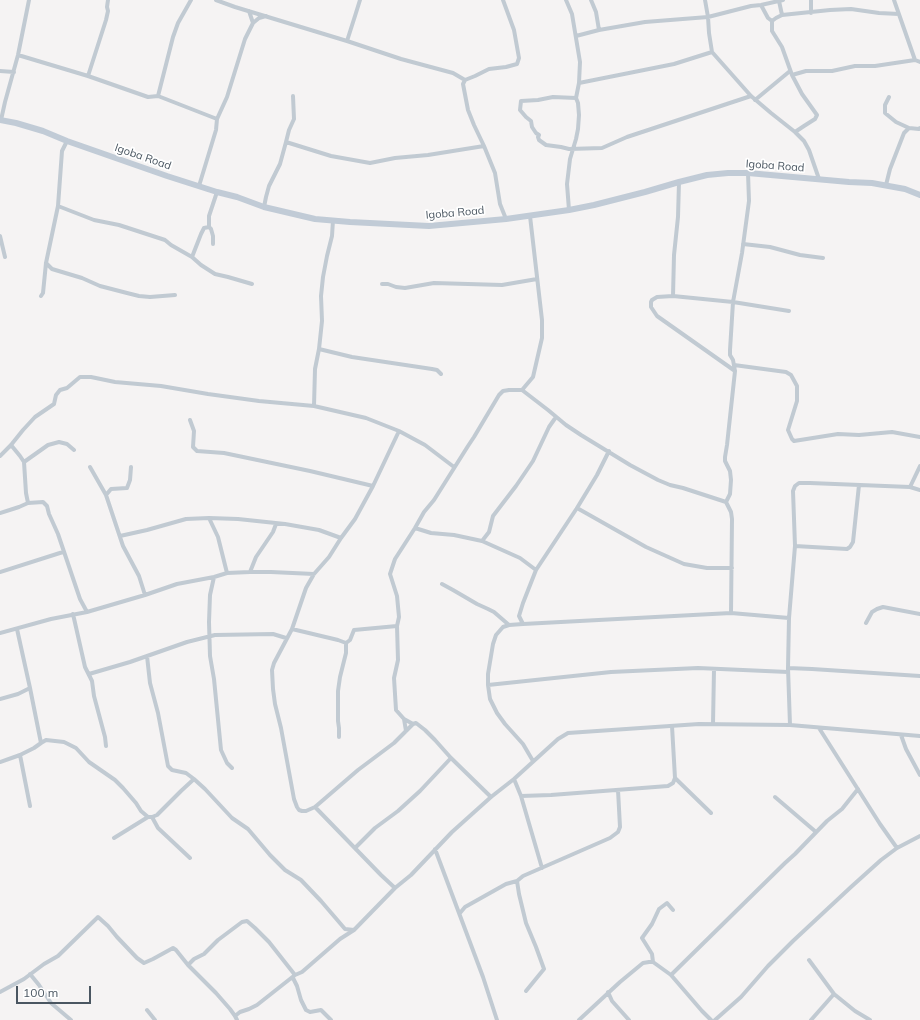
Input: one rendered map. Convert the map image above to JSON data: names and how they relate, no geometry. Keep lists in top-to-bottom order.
{
  "streets": {
    "street": ["Igoba Road"]
  },
  "scale_bar": "100 m"
}
